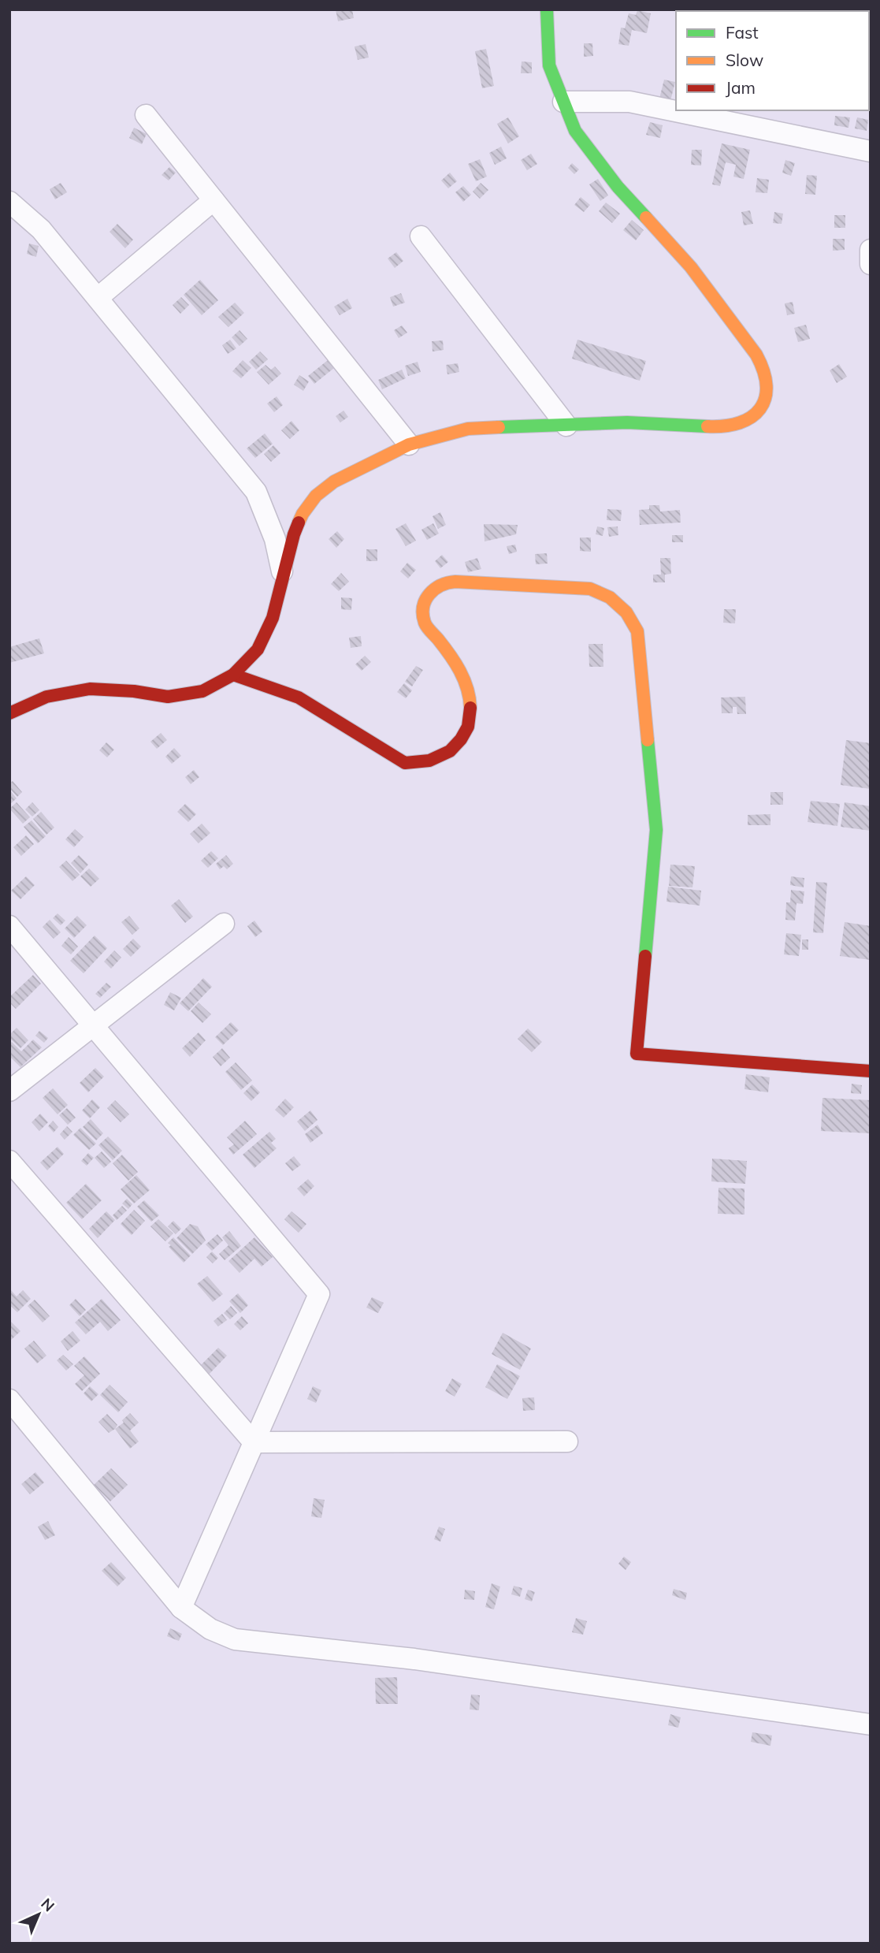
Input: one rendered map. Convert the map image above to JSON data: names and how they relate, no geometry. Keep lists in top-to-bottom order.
{
  "legend": ["Fast", "Slow", "Jam"],
  "north": "top right"
}
